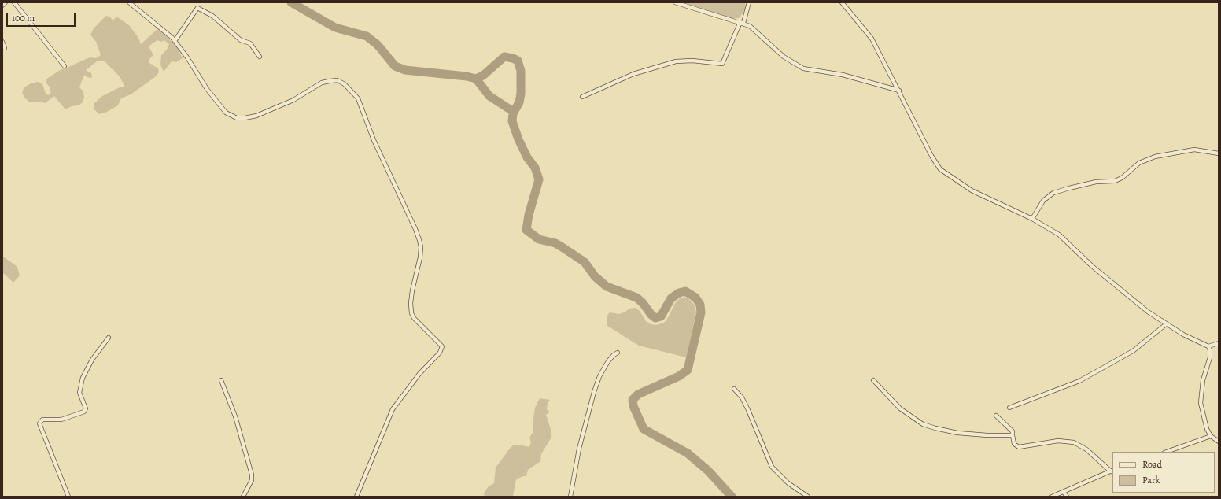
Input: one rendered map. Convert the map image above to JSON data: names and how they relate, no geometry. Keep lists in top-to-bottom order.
{
  "legend": ["Road", "Park"],
  "scale_bar": "100 m"
}
